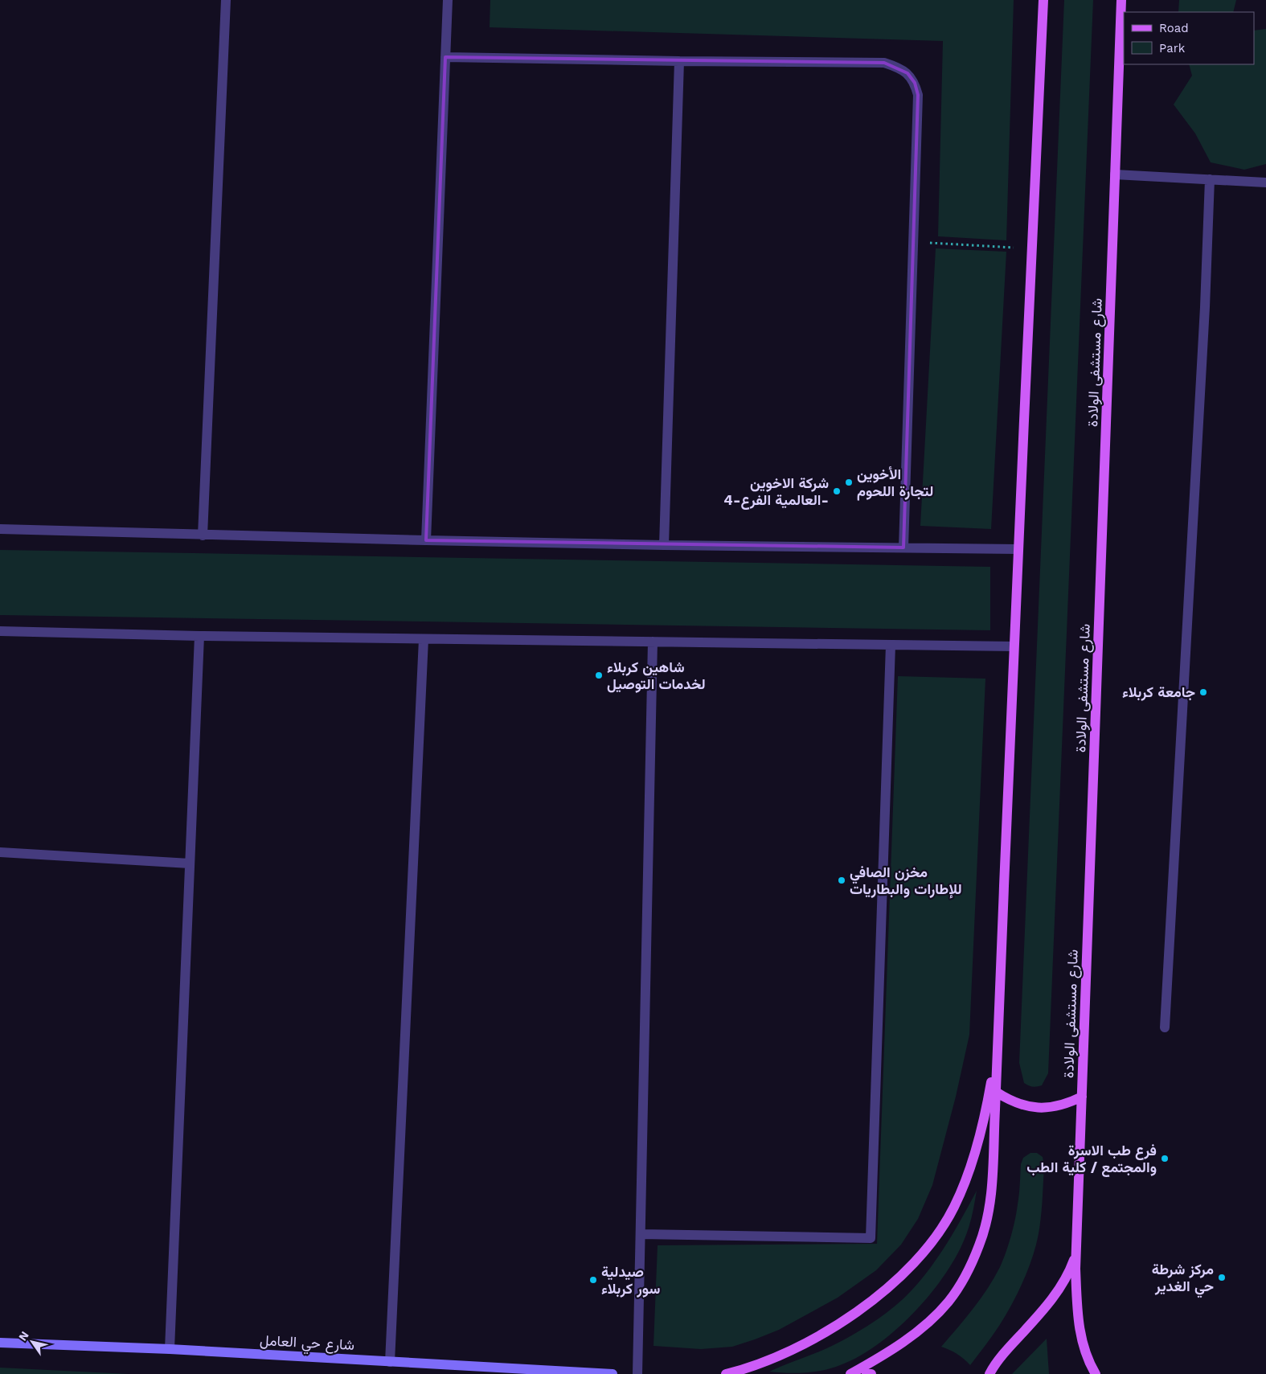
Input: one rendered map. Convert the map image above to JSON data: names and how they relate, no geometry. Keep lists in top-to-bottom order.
{
  "streets": {
    "main road": ["شارع مستشفى الولادة", "شارع حي العامل"]
  },
  "places": [
    "الأخوين لتجارة اللحوم",
    "شركة الاخوين العالمية الفرع-4-",
    "شاهين كربلاء لخدمات التوصيل",
    "جامعة كربلاء",
    "مخزن الصافي للإطارات والبطاريات",
    "فرع طب الاسرة والمجتمع / كلية الطب",
    "مركز شرطة حي الغدير",
    "صيدلية سور كربلاء"
  ],
  "legend": ["Road", "Park"],
  "north": "top left"
}
